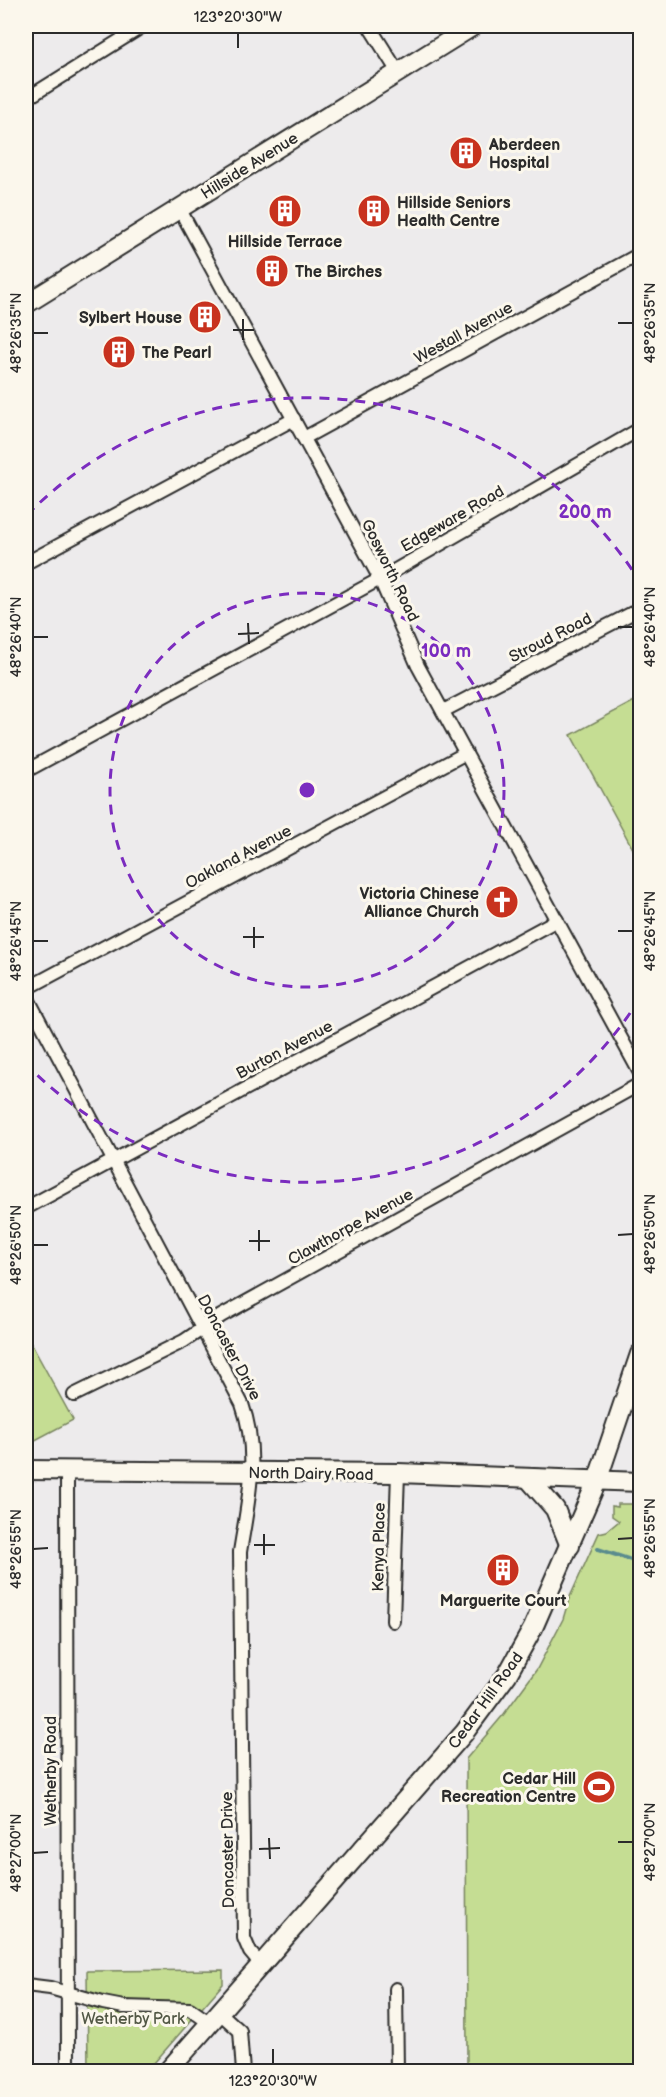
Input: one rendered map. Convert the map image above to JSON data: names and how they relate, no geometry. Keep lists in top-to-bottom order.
{
  "streets": {
    "street": [
      "Hillside Avenue",
      "Westall Avenue",
      "Edgeware Road",
      "Gosworth Road",
      "Stroud Road",
      "Oakland Avenue",
      "Burton Avenue",
      "Clawthorpe Avenue",
      "Doncaster Drive",
      "North Dairy Road",
      "Kenya Place",
      "Cedar Hill Road",
      "Wetherby Road"
    ]
  },
  "crossings": [
    ["Hillside Avenue", "Gosworth Road"],
    ["Westall Avenue", "Gosworth Road"],
    ["Edgeware Road", "Gosworth Road"],
    ["Gosworth Road", "Stroud Road"],
    ["Gosworth Road", "Oakland Avenue"],
    ["Gosworth Road", "Burton Avenue"],
    ["Burton Avenue", "Doncaster Drive"],
    ["Clawthorpe Avenue", "Doncaster Drive"],
    ["Doncaster Drive", "North Dairy Road"],
    ["Doncaster Drive", "Cedar Hill Road"],
    ["North Dairy Road", "Kenya Place"],
    ["North Dairy Road", "Cedar Hill Road"],
    ["North Dairy Road", "Wetherby Road"]
  ],
  "parks": ["Wetherby Park"],
  "places": {
    "building": [
      "Aberdeen Hospital",
      "Hillside Terrace",
      "Hillside Seniors Health Centre",
      "The Birches",
      "Sylbert House",
      "The Pearl",
      "Marguerite Court"
    ],
    "church": ["Victoria Chinese Alliance Church"],
    "sports": ["Cedar Hill Recreation Centre"]
  },
  "coordinates": [
    "123°20'30\"W",
    "48°26'35\"N",
    "48°26'40\"N",
    "48°26'45\"N",
    "48°26'50\"N",
    "48°26'55\"N",
    "48°27'00\"N"
  ],
  "rings": ["200 m", "100 m"]
}
